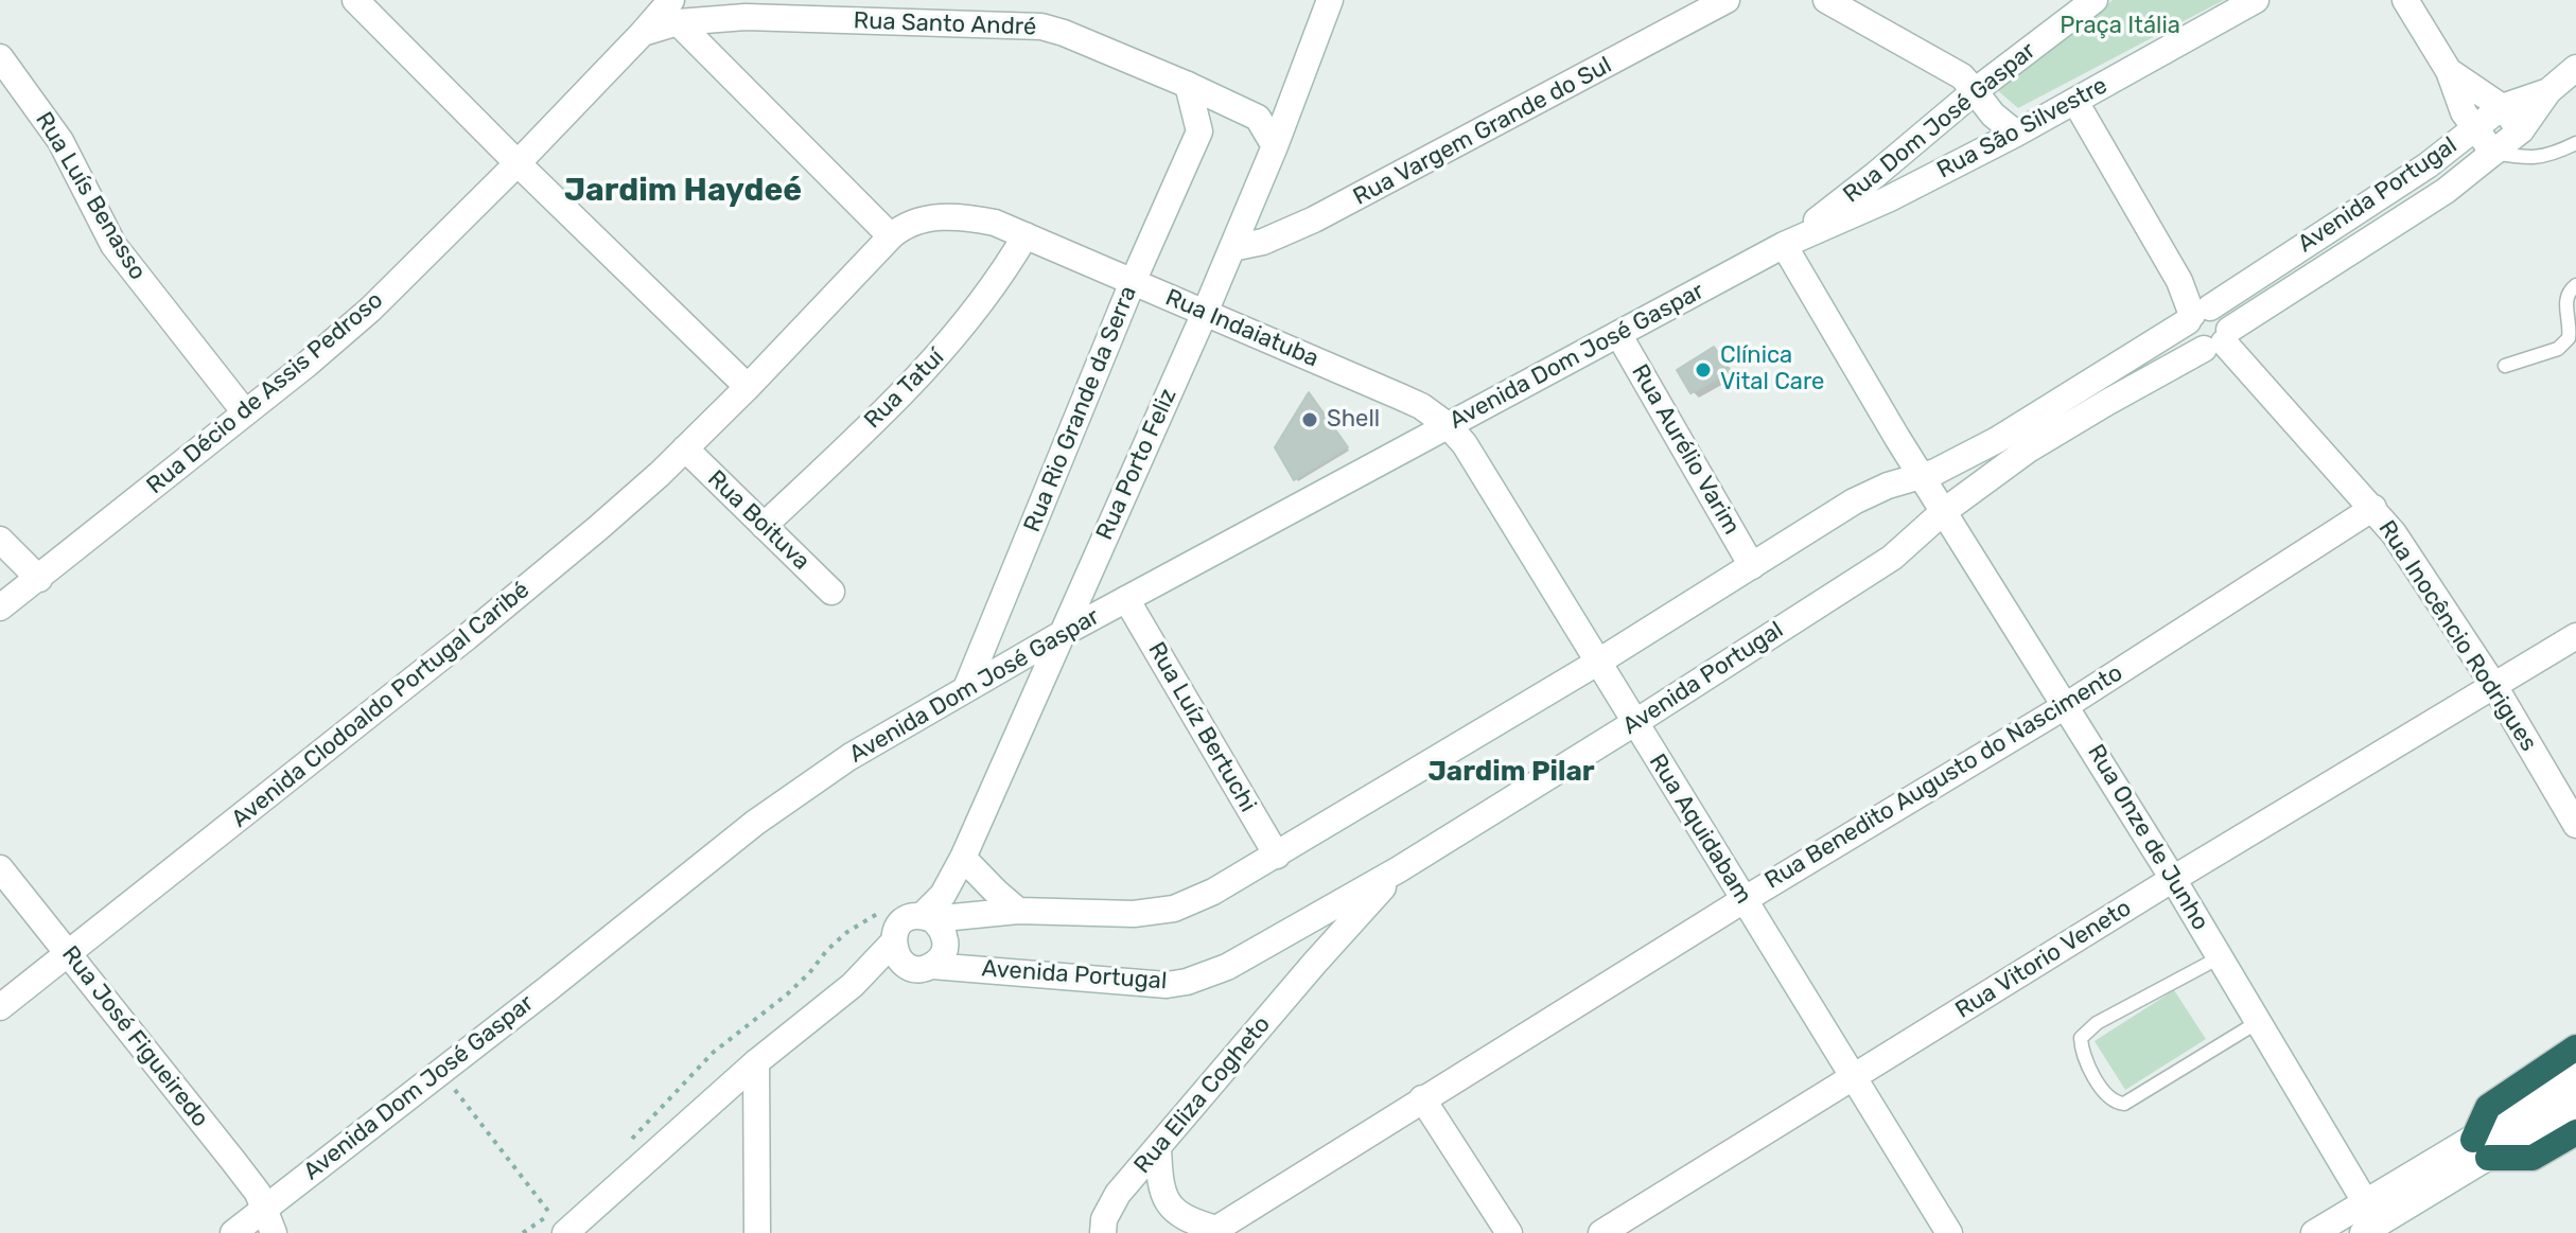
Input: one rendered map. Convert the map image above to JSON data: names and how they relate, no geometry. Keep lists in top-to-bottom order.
{
  "streets": {
    "street": [
      "Rua Santo André",
      "Rua Dom José Gaspar",
      "Rua São Silvestre",
      "Rua Vargem Grande do Sul",
      "Avenida Portugal",
      "Rua Luís Benasso",
      "Rua Indaiatuba",
      "Avenida Dom José Gaspar",
      "Rua Tatuí",
      "Rua Décio de Assis Pedroso",
      "Rua Rio Grande da Serra",
      "Rua Aurélio Varim",
      "Rua Porto Feliz",
      "Rua Boituva",
      "Rua Inocêncio Rodrigues",
      "Avenida Clodoaldo Portugal Caribé",
      "Rua Luíz Bertuchi",
      "Rua Benedito Augusto do Nascimento",
      "Rua Aquidabam",
      "Rua Onze de Junho",
      "Rua Vitorio Veneto",
      "Rua José Figueiredo",
      "Rua Eliza Cogheto"
    ]
  },
  "crossings": [
    ["Rua Santo André", "Rua Décio de Assis Pedroso"],
    ["Rua Dom José Gaspar", "Rua São Silvestre"],
    ["Rua Dom José Gaspar", "Avenida Dom José Gaspar"],
    ["Rua Dom José Gaspar", "Rua Onze de Junho"],
    ["Rua São Silvestre", "Avenida Dom José Gaspar"],
    ["Rua São Silvestre", "Rua Onze de Junho"],
    ["Rua Vargem Grande do Sul", "Rua Porto Feliz"],
    ["Avenida Portugal", "Rua Aurélio Varim"],
    ["Avenida Portugal", "Rua Porto Feliz"],
    ["Avenida Portugal", "Rua Inocêncio Rodrigues"],
    ["Avenida Portugal", "Rua Luíz Bertuchi"],
    ["Avenida Portugal", "Rua Aquidabam"],
    ["Avenida Portugal", "Rua Onze de Junho"],
    ["Avenida Portugal", "Rua Eliza Cogheto"],
    ["Rua Luís Benasso", "Rua Décio de Assis Pedroso"],
    ["Rua Indaiatuba", "Avenida Dom José Gaspar"],
    ["Rua Indaiatuba", "Rua Tatuí"],
    ["Rua Indaiatuba", "Rua Rio Grande da Serra"],
    ["Rua Indaiatuba", "Rua Porto Feliz"],
    ["Rua Indaiatuba", "Avenida Clodoaldo Portugal Caribé"],
    ["Rua Indaiatuba", "Rua Aquidabam"],
    ["Avenida Dom José Gaspar", "Rua Rio Grande da Serra"],
    ["Avenida Dom José Gaspar", "Rua Aurélio Varim"],
    ["Avenida Dom José Gaspar", "Rua Porto Feliz"],
    ["Avenida Dom José Gaspar", "Rua Luíz Bertuchi"],
    ["Avenida Dom José Gaspar", "Rua Aquidabam"],
    ["Avenida Dom José Gaspar", "Rua Onze de Junho"],
    ["Avenida Dom José Gaspar", "Rua José Figueiredo"],
    ["Rua Tatuí", "Rua Boituva"],
    ["Rua Boituva", "Avenida Clodoaldo Portugal Caribé"],
    ["Rua Inocêncio Rodrigues", "Rua Benedito Augusto do Nascimento"],
    ["Rua Inocêncio Rodrigues", "Rua Vitorio Veneto"],
    ["Avenida Clodoaldo Portugal Caribé", "Rua José Figueiredo"],
    ["Rua Benedito Augusto do Nascimento", "Rua Aquidabam"],
    ["Rua Benedito Augusto do Nascimento", "Rua Onze de Junho"],
    ["Rua Aquidabam", "Rua Vitorio Veneto"],
    ["Rua Onze de Junho", "Rua Vitorio Veneto"]
  ],
  "districts": ["Jardim Haydeé", "Jardim Pilar"],
  "parks": ["Praça Itália"],
  "places": ["Clínica Vital Care", "Shell"]
}
